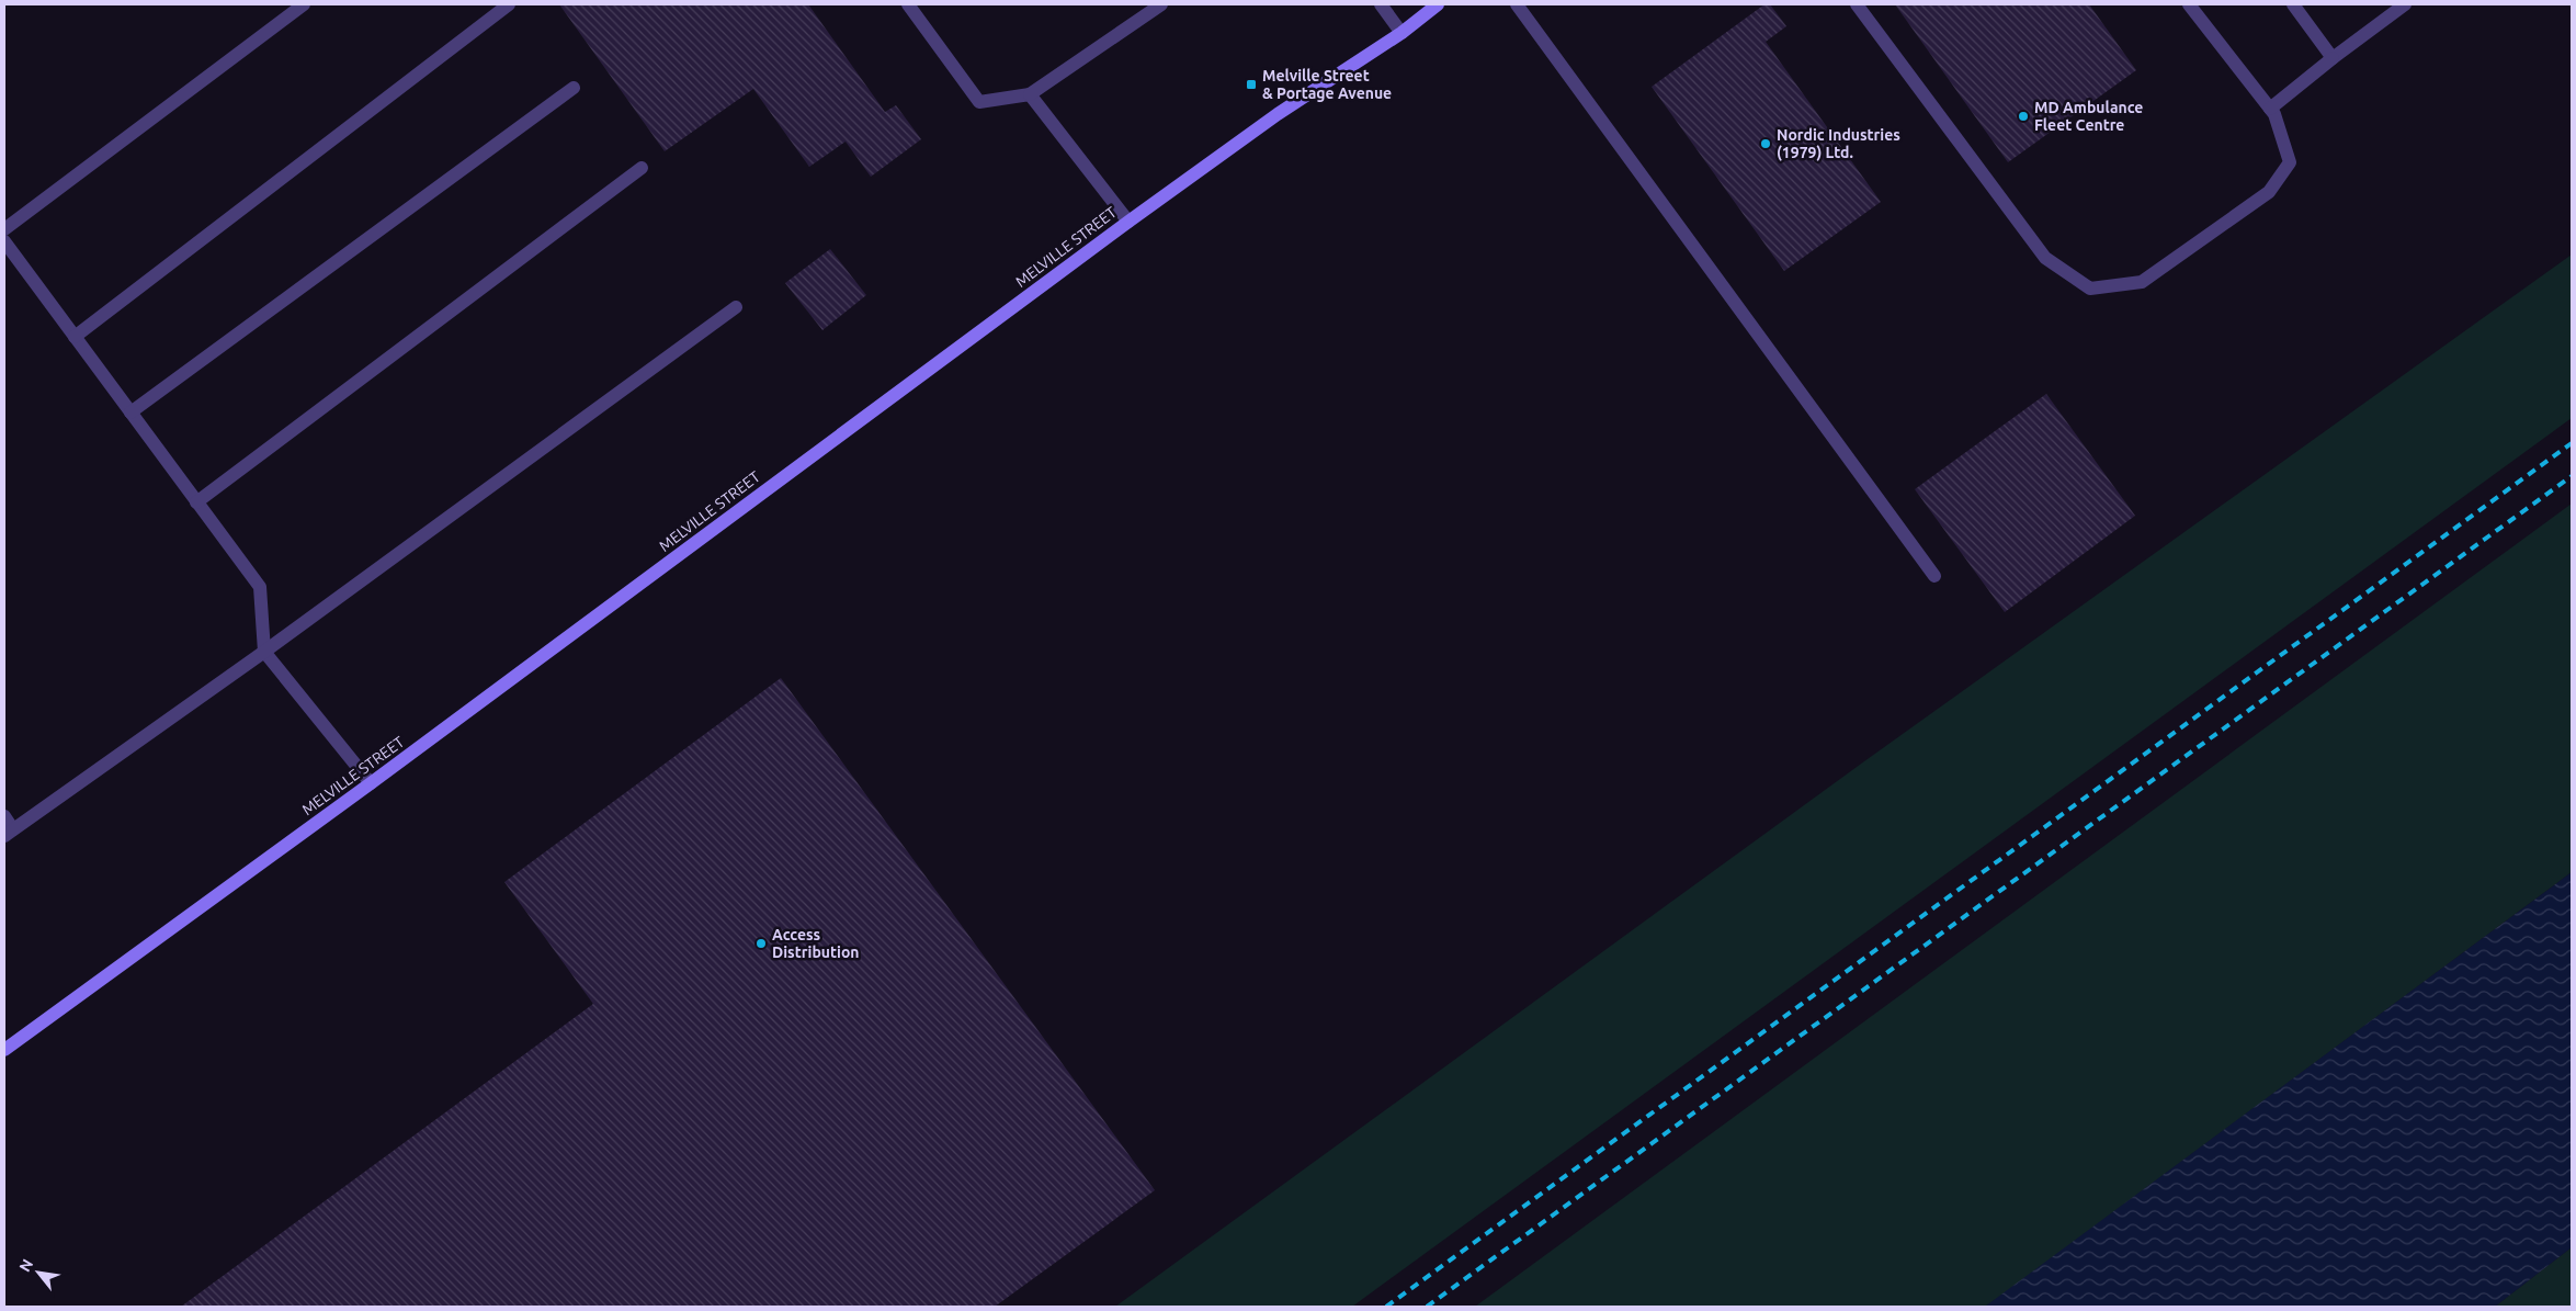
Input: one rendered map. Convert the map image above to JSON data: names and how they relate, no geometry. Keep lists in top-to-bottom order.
{
  "streets": {
    "street": ["MELVILLE STREET"]
  },
  "places": {
    "transit": ["Melville Street & Portage Avenue"],
    "other": ["MD Ambulance Fleet Centre", "Nordic Industries (1979) Ltd.", "Access Distribution"]
  },
  "north": "top left"
}
